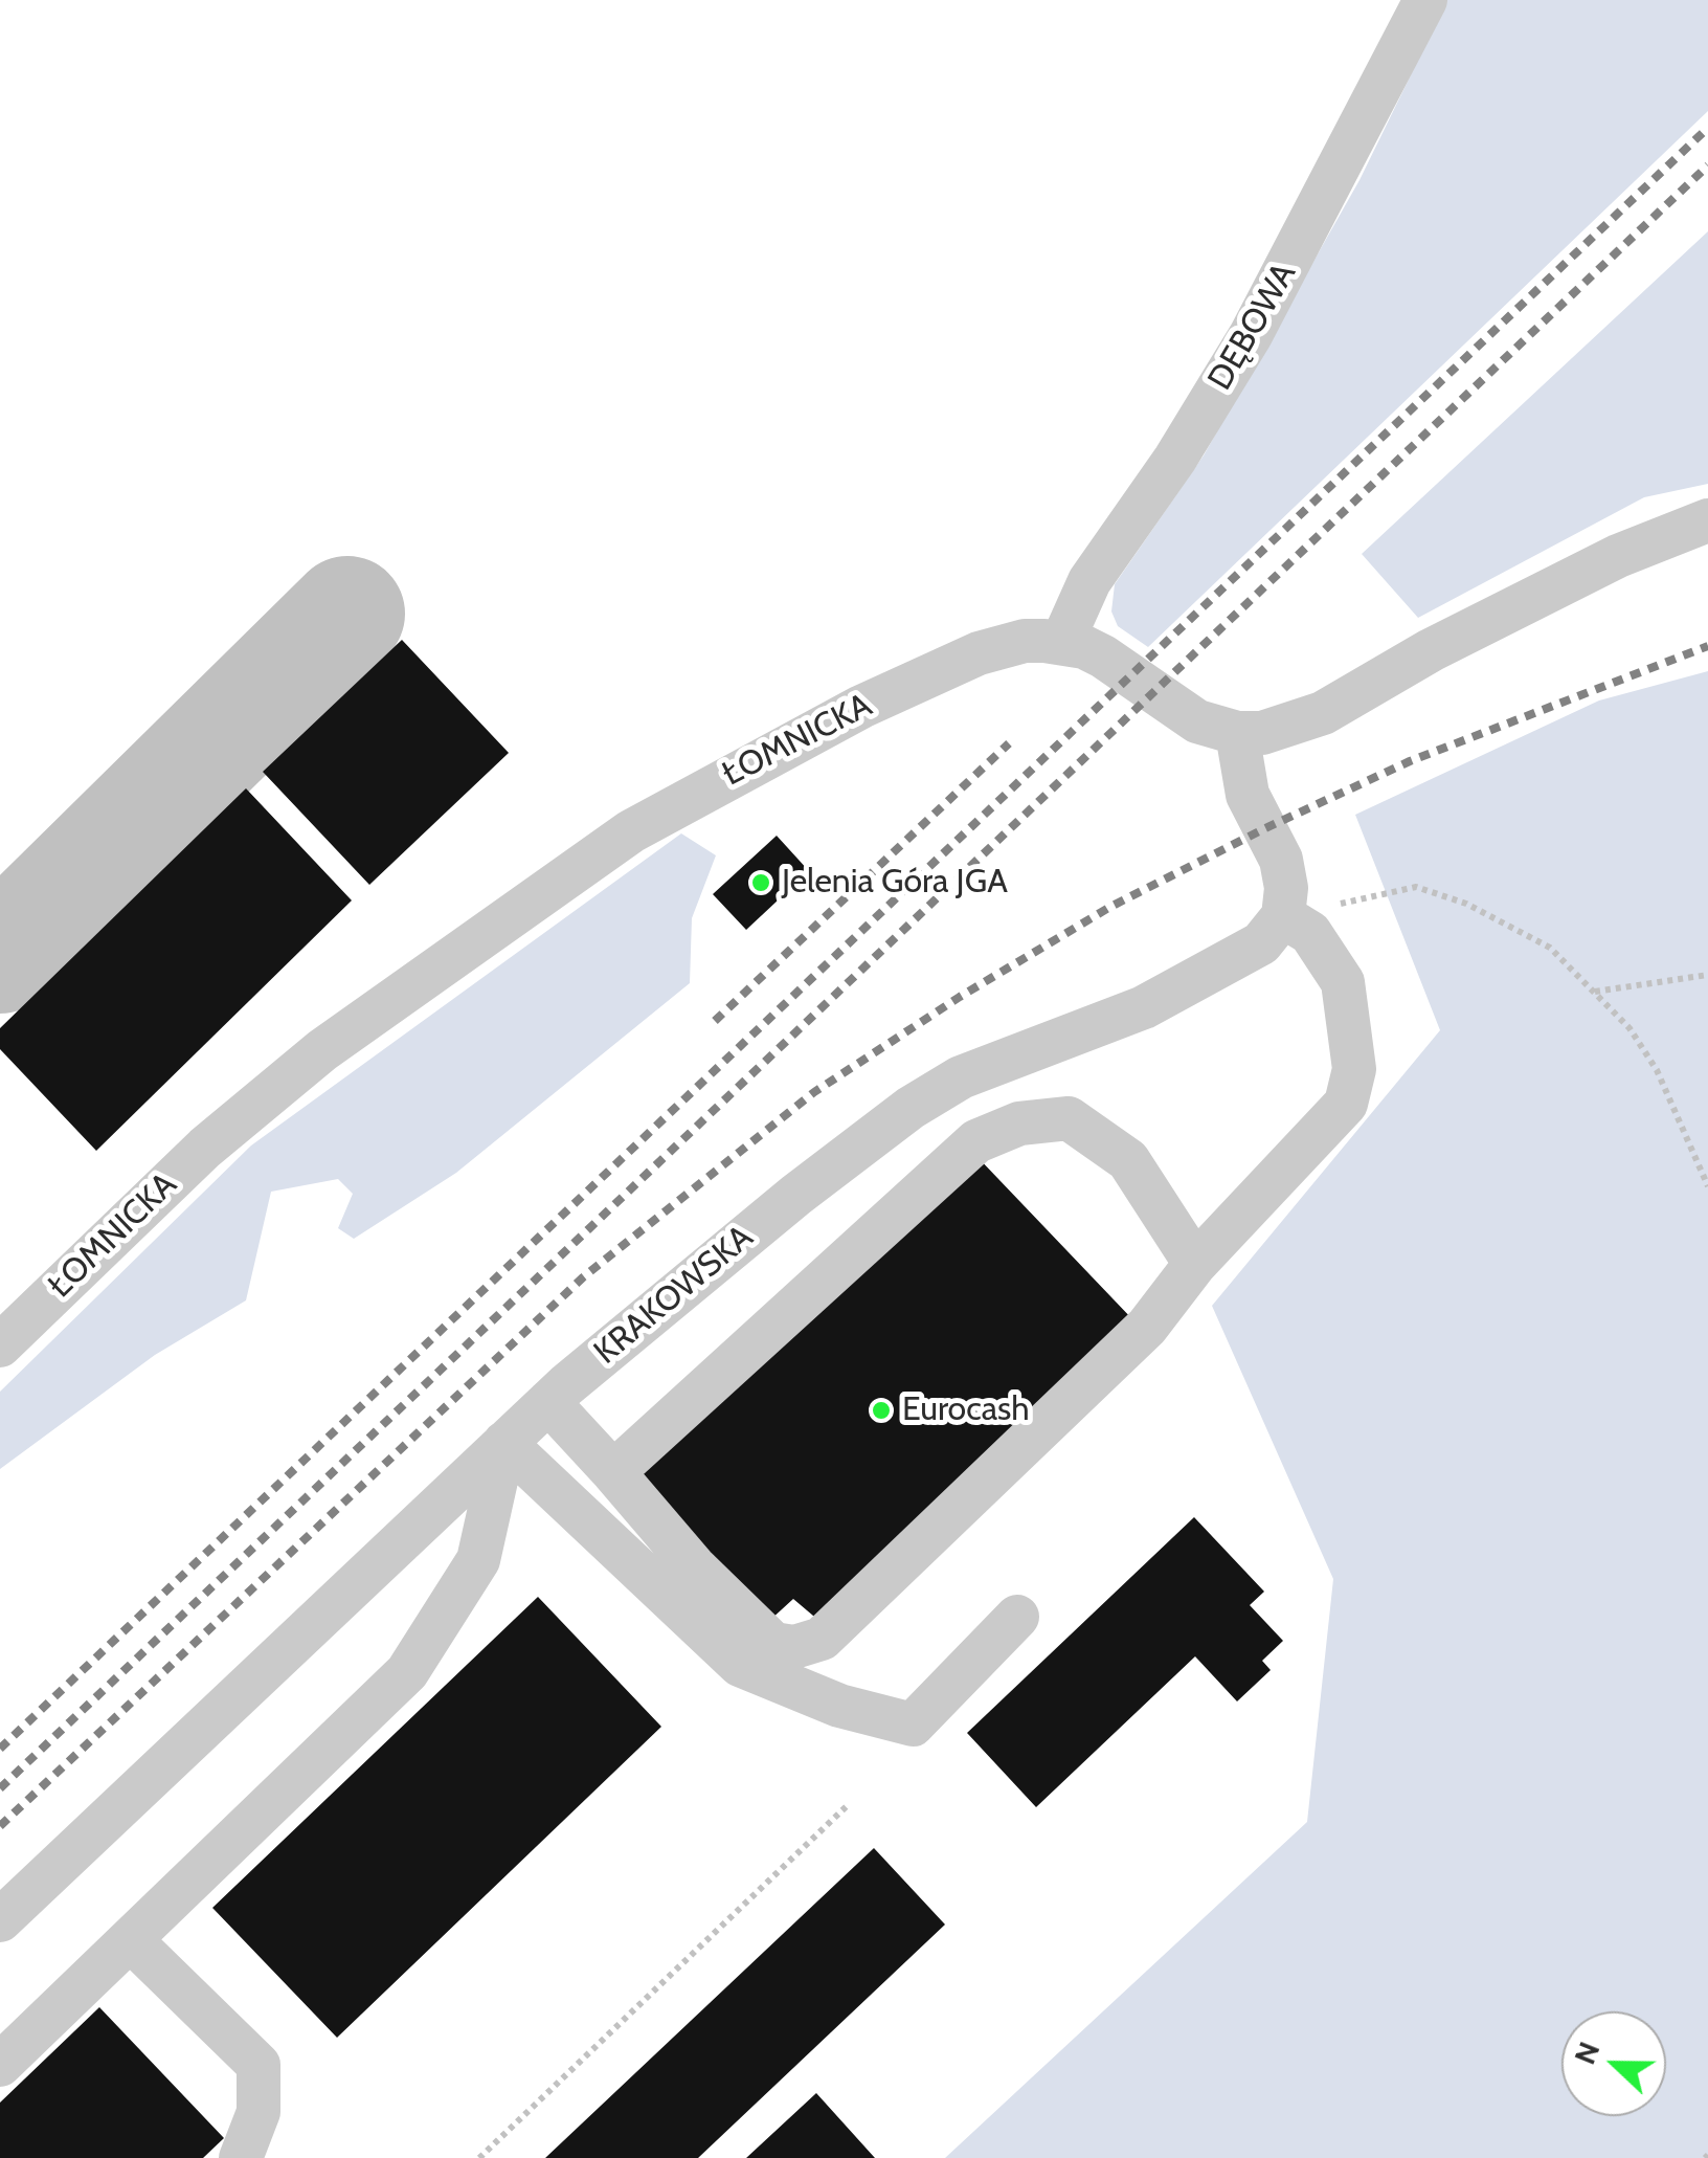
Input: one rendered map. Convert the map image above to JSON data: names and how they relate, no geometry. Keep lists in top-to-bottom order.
{
  "streets": {
    "street": ["DĘBOWA", "ŁOMNICKA", "KRAKOWSKA"]
  },
  "crossings": [
    ["DĘBOWA", "ŁOMNICKA"]
  ],
  "places": ["Jelenia Góra JGA", "Eurocash"],
  "north": "left"
}
